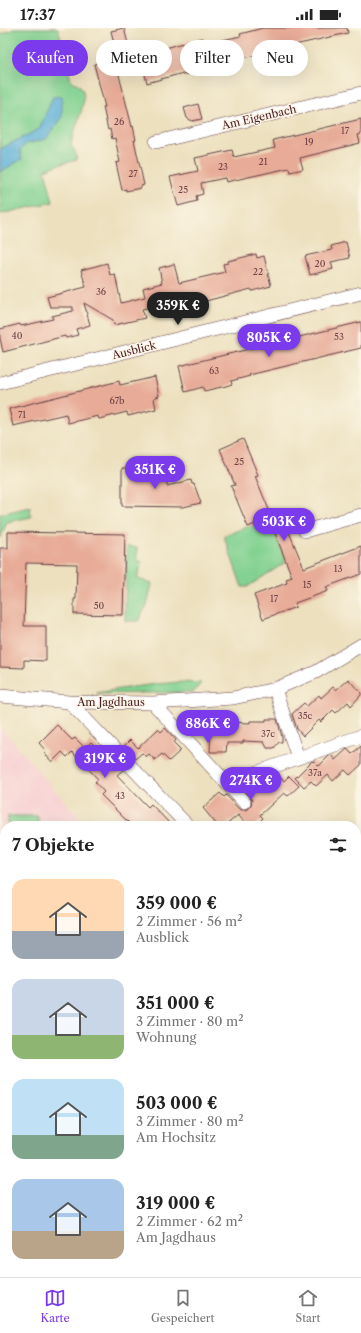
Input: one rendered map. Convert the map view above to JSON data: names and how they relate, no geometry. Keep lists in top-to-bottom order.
{
  "streets": {
    "street": ["Am Eigenbach", "Ausblick", "Am Jagdhaus"]
  },
  "house_numbers": [
    "26",
    "17",
    "19",
    "21",
    "23",
    "27",
    "25",
    "20",
    "22",
    "36",
    "40",
    "53",
    "63",
    "67b",
    "71",
    "25",
    "13",
    "15",
    "17",
    "50",
    "35c",
    "37c",
    "37a",
    "43"
  ],
  "page": {
    "status": "17:37",
    "chip": [
      "Kaufen",
      "Mieten",
      "Filter",
      "Neu"
    ],
    "price": [
      "359K €",
      "805K €",
      "351K €",
      "503K €",
      "886K €",
      "319K €",
      "274K €"
    ],
    "heading": "7 Objekte",
    "list": [
      {
        "name": "359 000 €",
        "note": "2 Zimmer · 56 m² · Ausblick"
      },
      {
        "name": "351 000 €",
        "note": "3 Zimmer · 80 m² · Wohnung"
      },
      {
        "name": "503 000 €",
        "note": "3 Zimmer · 80 m² · Am Hochsitz"
      },
      {
        "name": "319 000 €",
        "note": "2 Zimmer · 62 m² · Am Jagdhaus"
      }
    ],
    "tabs": ["Karte", "Gespeichert", "Start"]
  }
}
